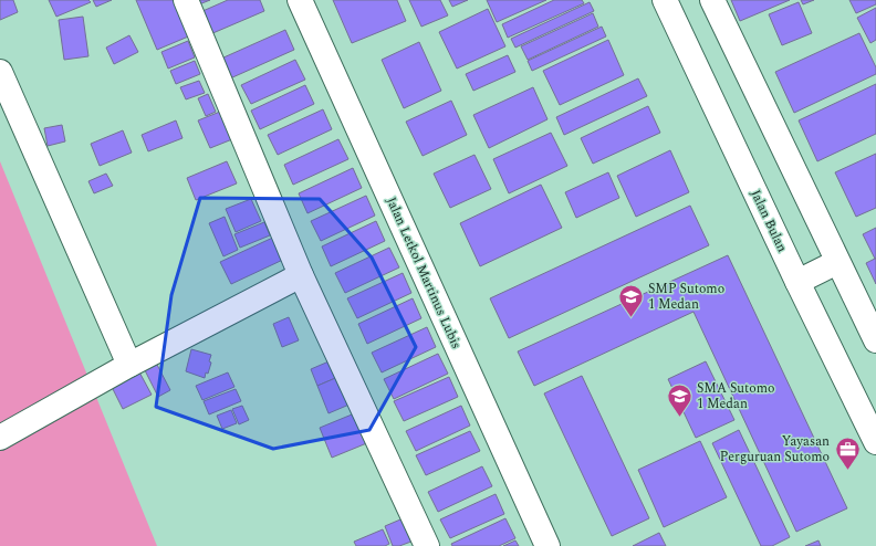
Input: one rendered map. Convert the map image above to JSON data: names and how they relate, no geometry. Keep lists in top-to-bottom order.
{
  "streets": {
    "street": ["Jalan Bulan", "Jalan Letkol Martinus Lubis"]
  },
  "places": {
    "school or university": ["SMP Sutomo 1 Medan", "SMA Sutomo 1 Medan"],
    "office": ["Yayasan Perguruan Sutomo"]
  }
}
